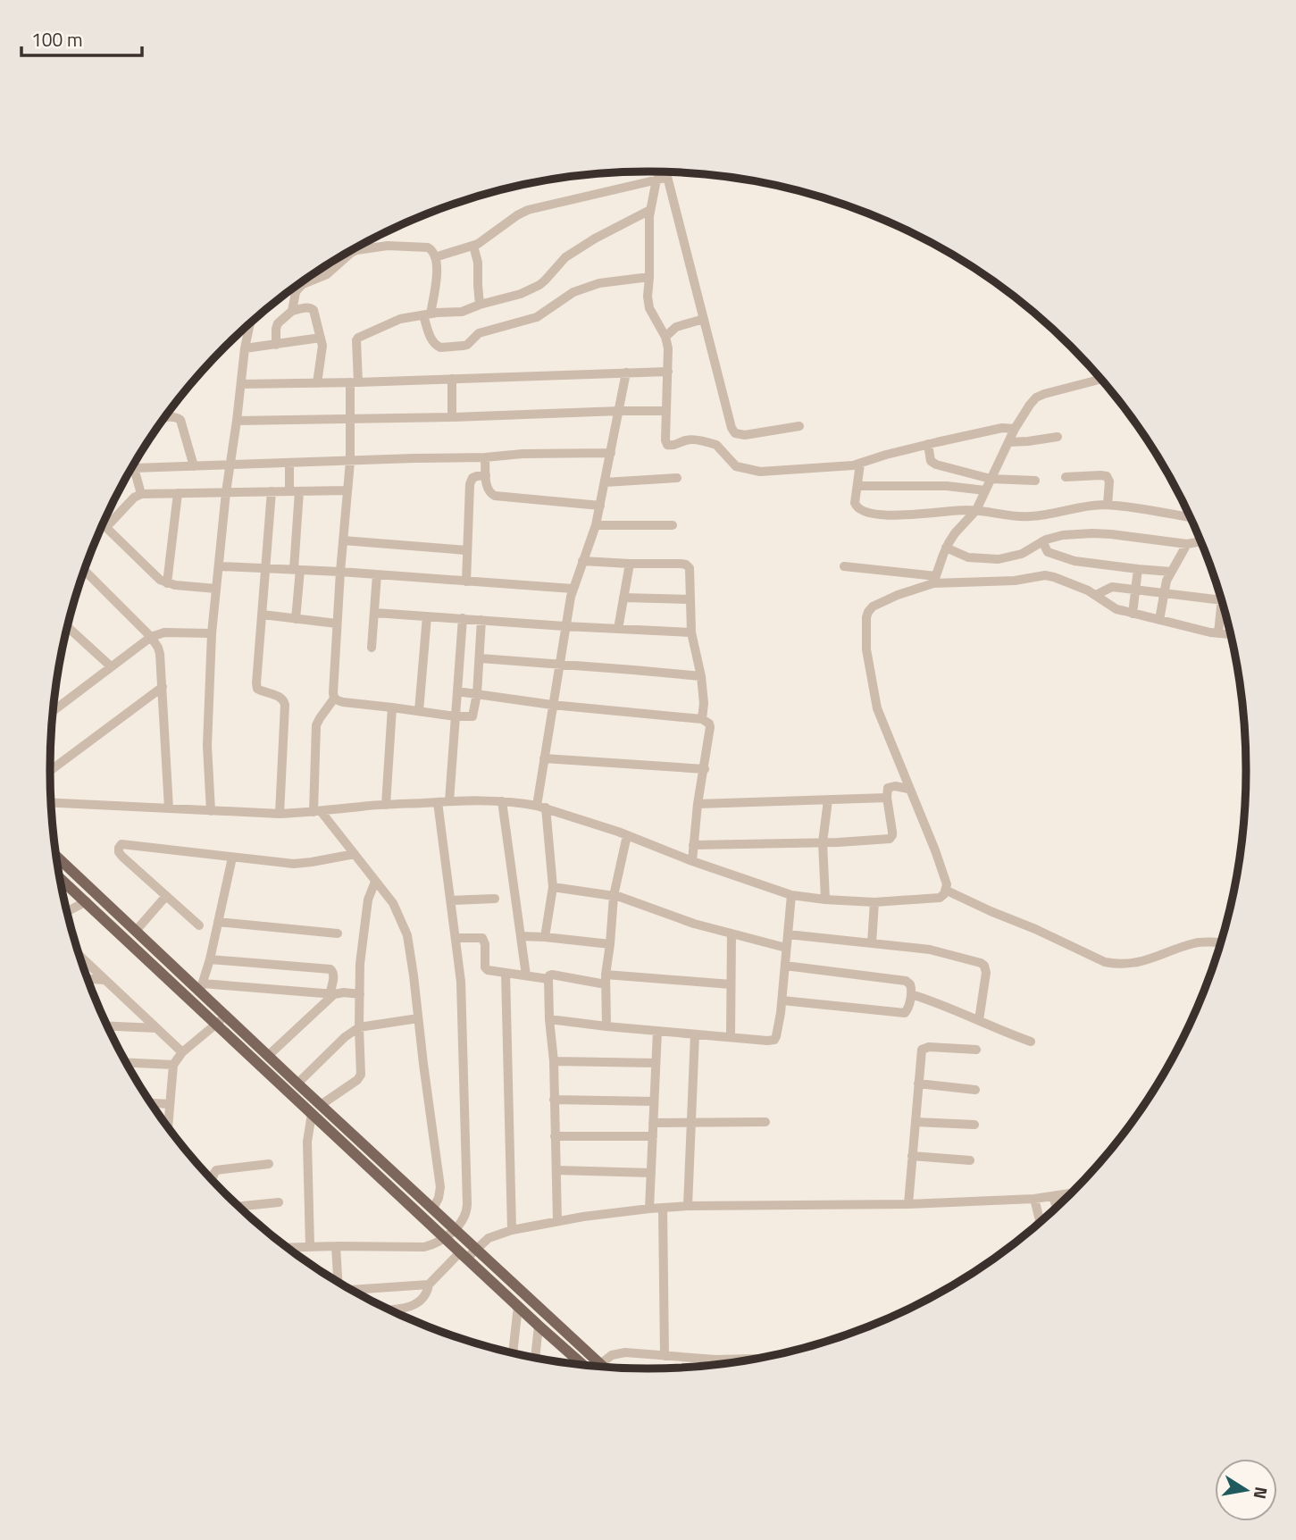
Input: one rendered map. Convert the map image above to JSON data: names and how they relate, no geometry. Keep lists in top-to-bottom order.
{
  "scale_bar": "100 m",
  "north": "right"
}
